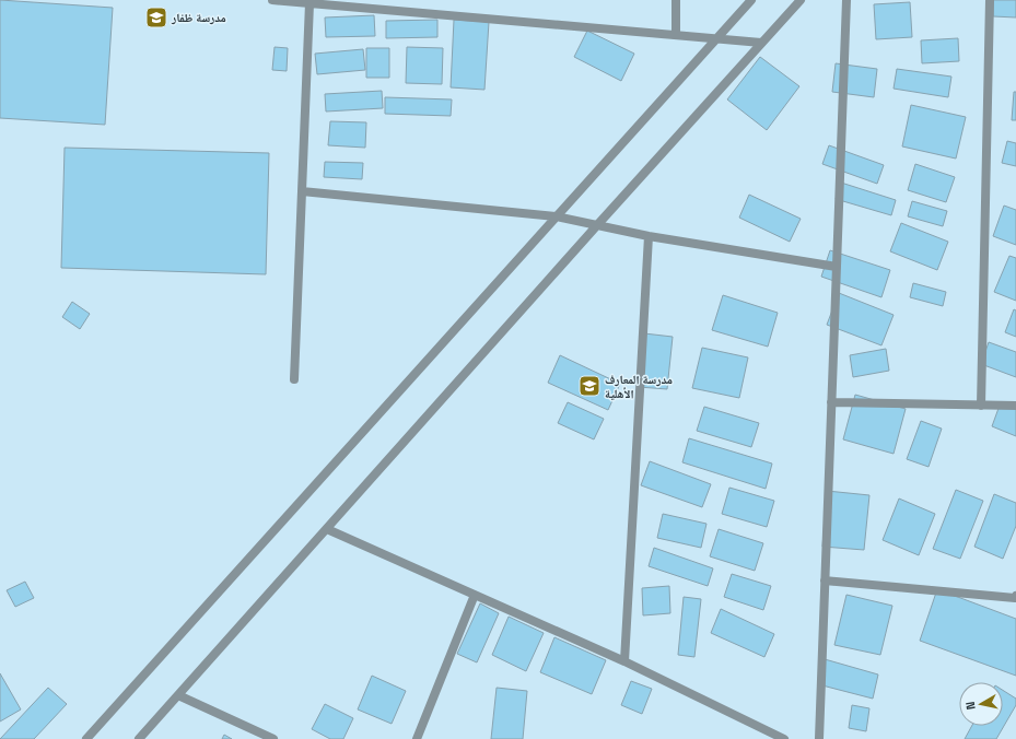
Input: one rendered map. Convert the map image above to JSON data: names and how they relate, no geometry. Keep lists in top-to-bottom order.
{
  "places": {
    "school or university": ["مدرسة ظفار", "مدرسة المعارف الأهلية"]
  },
  "north": "left"
}
